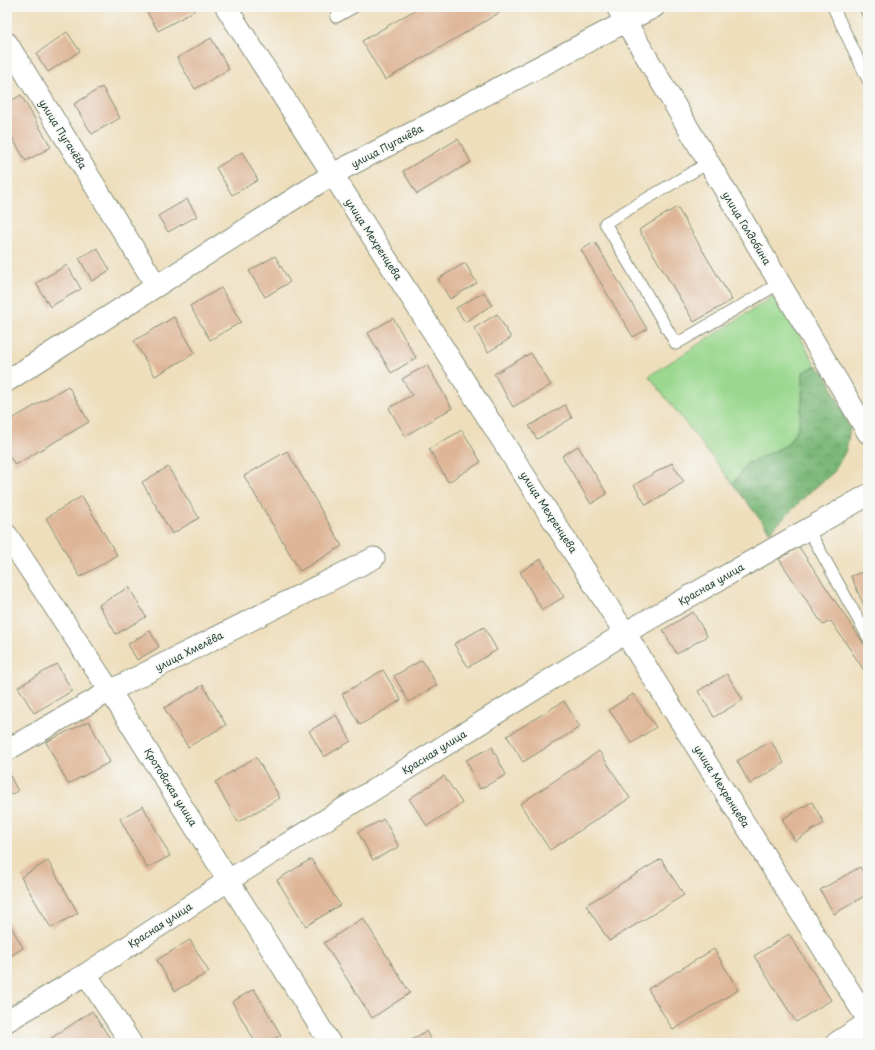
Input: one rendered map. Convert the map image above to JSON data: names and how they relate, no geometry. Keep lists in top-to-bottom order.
{
  "streets": {
    "street": [
      "улица Пугачёва",
      "улица Голдобина",
      "улица Мехренцева",
      "Красная улица",
      "улица Хмелёва",
      "Кротовская улица"
    ]
  },
  "crossings": [
    ["улица Пугачёва", "улица Голдобина"],
    ["улица Пугачёва", "улица Мехренцева"],
    ["улица Мехренцева", "Красная улица"],
    ["Красная улица", "Кротовская улица"],
    ["улица Хмелёва", "Кротовская улица"]
  ]
}
